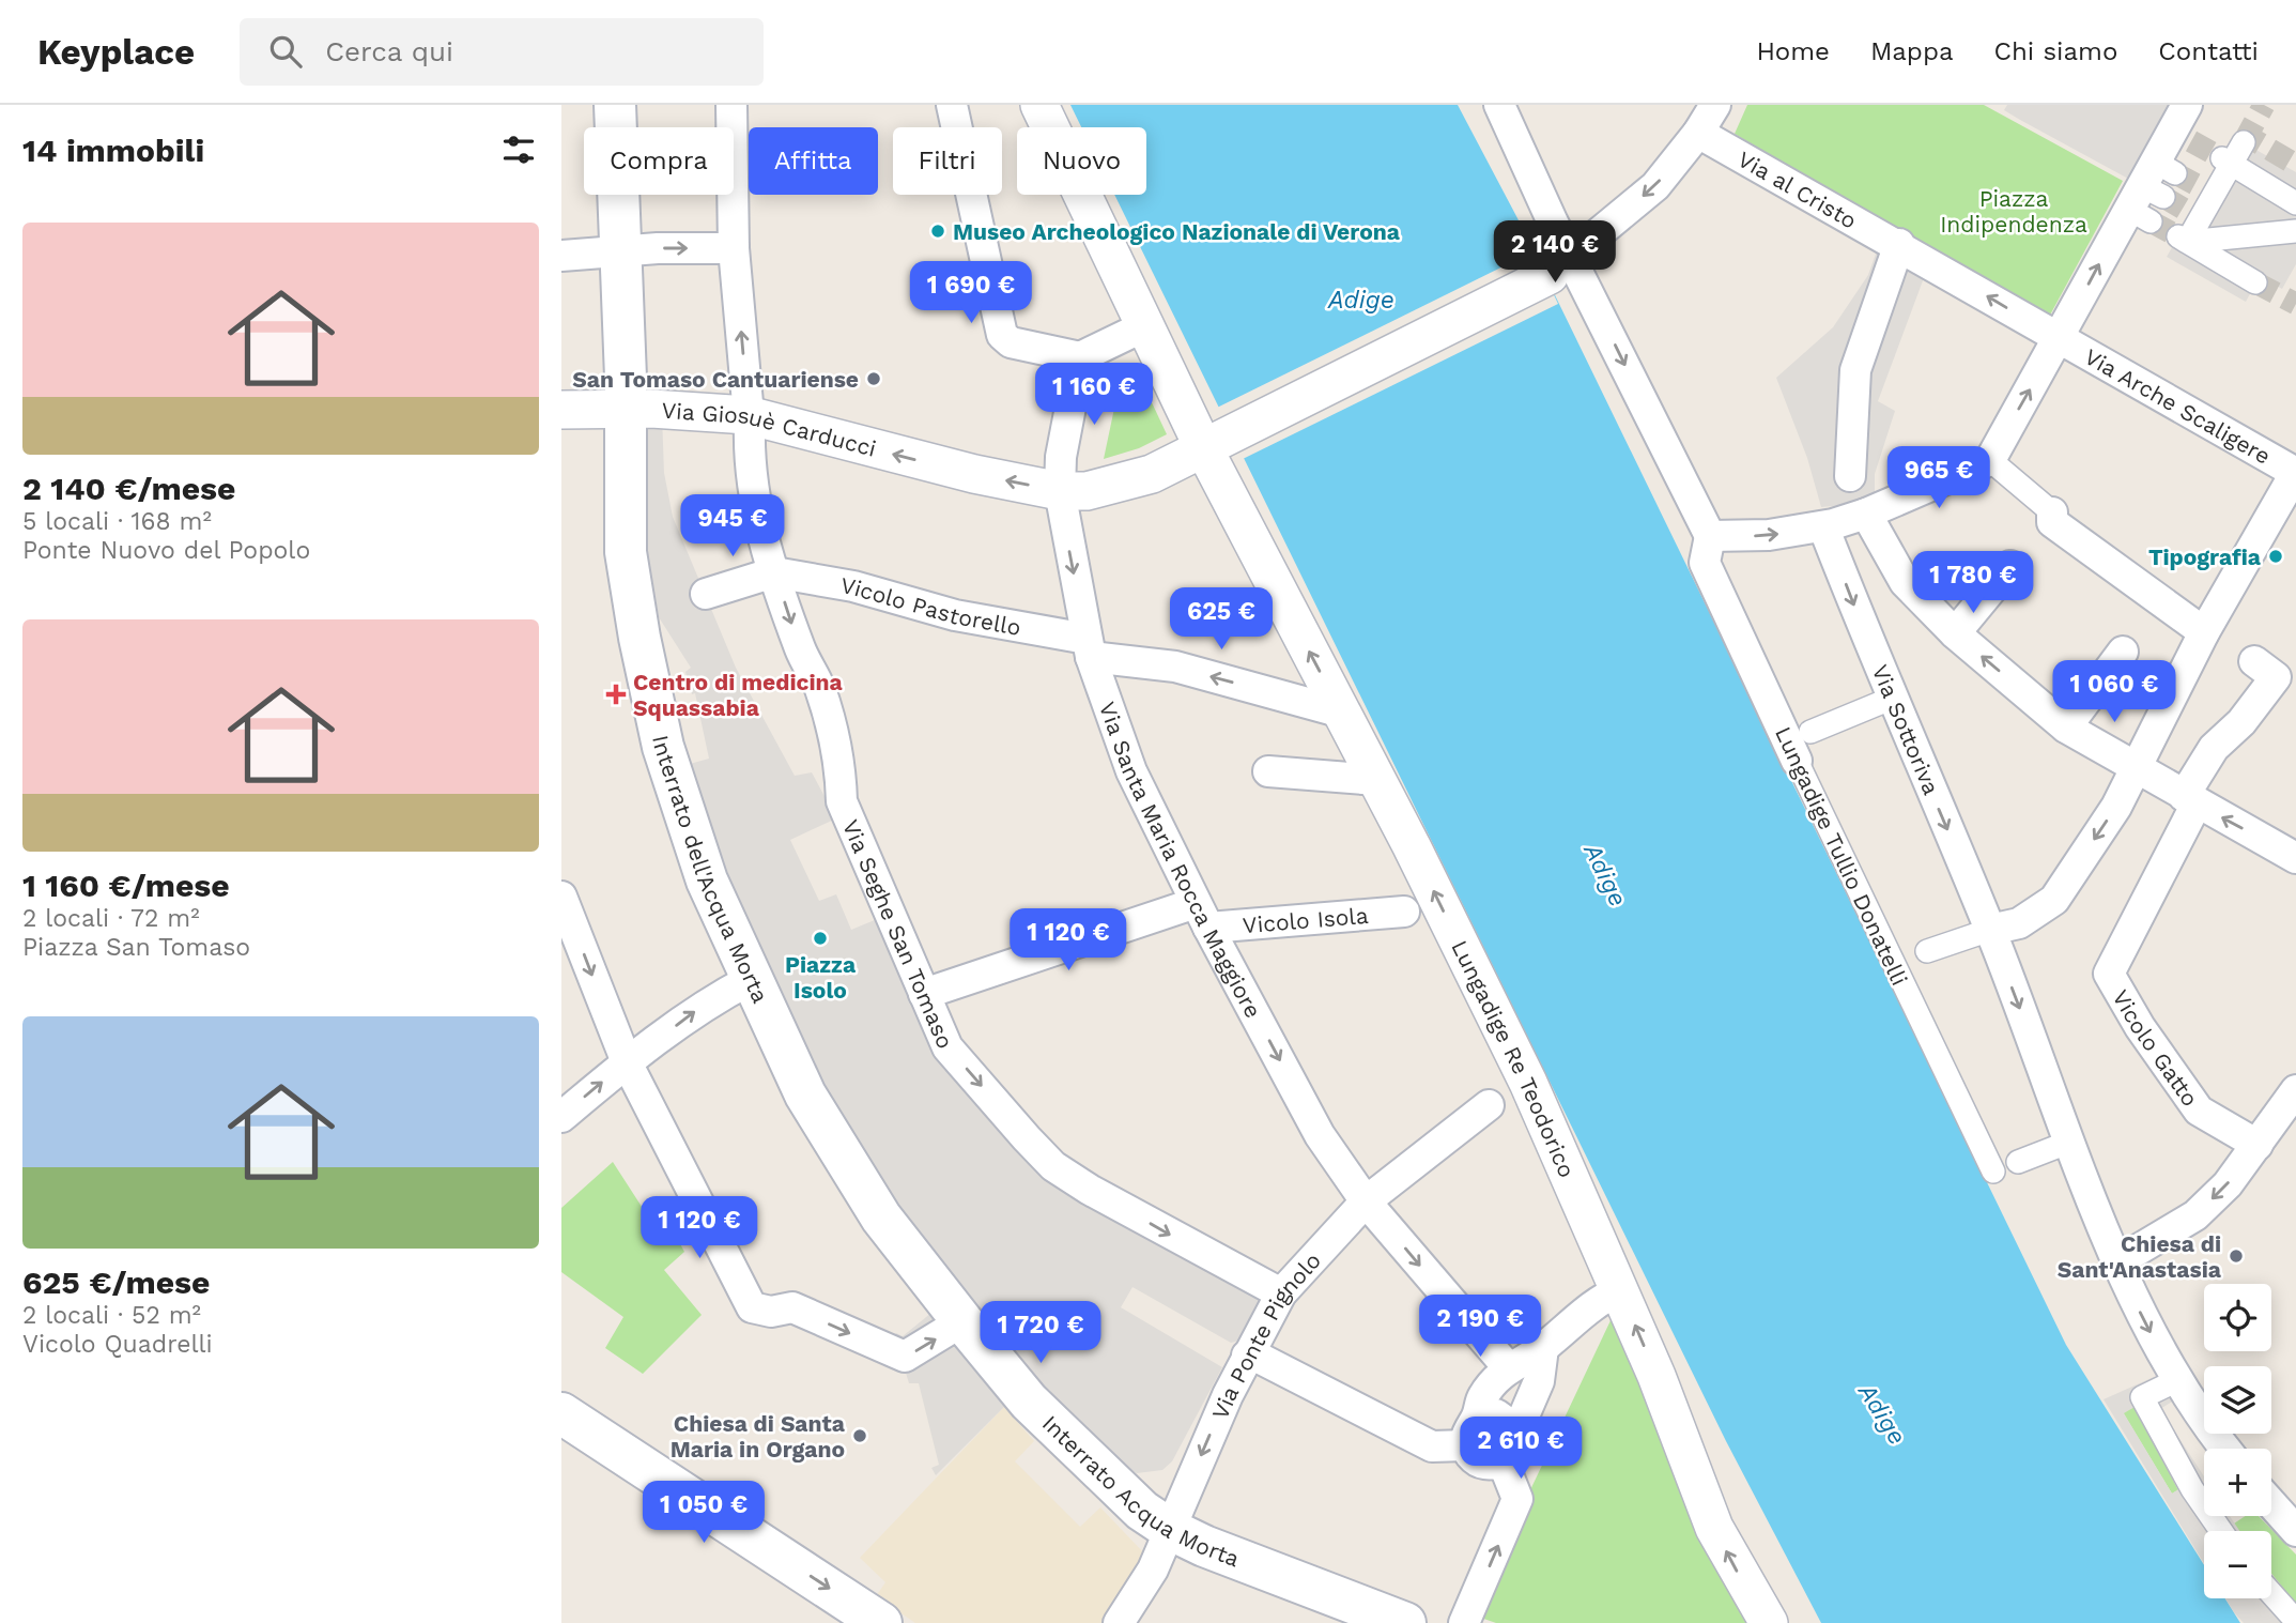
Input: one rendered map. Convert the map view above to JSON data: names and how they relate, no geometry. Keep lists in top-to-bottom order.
{
  "streets": {
    "main road": ["Interrato dell'Acqua Morta", "Interrato Acqua Morta"],
    "street": [
      "Via al Cristo",
      "Via Arche Scaligere",
      "Via Giosuè Carducci",
      "Vicolo Pastorello",
      "Via Sottoriva",
      "Lungadige Tullio Donatelli",
      "Via Santa Maria Rocca Maggiore",
      "Vicolo Isola",
      "Via Seghe San Tomaso",
      "Vicolo Gatto",
      "Lungadige Re Teodorico",
      "Via Ponte Pignolo"
    ]
  },
  "crossings": [
    ["Via al Cristo", "Via Arche Scaligere"],
    ["Via Giosuè Carducci", "Via Santa Maria Rocca Maggiore"],
    ["Via Giosuè Carducci", "Interrato dell'Acqua Morta"],
    ["Via Giosuè Carducci", "Via Seghe San Tomaso"],
    ["Vicolo Pastorello", "Via Santa Maria Rocca Maggiore"],
    ["Vicolo Pastorello", "Via Seghe San Tomaso"],
    ["Vicolo Pastorello", "Lungadige Re Teodorico"],
    ["Via Santa Maria Rocca Maggiore", "Vicolo Isola"],
    ["Via Santa Maria Rocca Maggiore", "Via Ponte Pignolo"],
    ["Interrato dell'Acqua Morta", "Interrato Acqua Morta"],
    ["Vicolo Isola", "Via Seghe San Tomaso"],
    ["Via Seghe San Tomaso", "Via Ponte Pignolo"],
    ["Via Ponte Pignolo", "Interrato Acqua Morta"]
  ],
  "one_way": [
    "Via al Cristo",
    "Via Giosuè Carducci",
    "Via Sottoriva",
    "Via Santa Maria Rocca Maggiore",
    "Lungadige Re Teodorico"
  ],
  "water": ["Adige"],
  "parks": ["Piazza Indipendenza"],
  "places": {
    "other": [
      "Museo Archeologico Nazionale di Verona",
      "San Tomaso Cantuariense",
      "Tipografia",
      "Piazza Isolo",
      "Chiesa di Sant'Anastasia",
      "Chiesa di Santa Maria in Organo"
    ],
    "health": ["Centro di medicina Squassabia"]
  },
  "page": {
    "header": "Keyplace",
    "search": "Cerca qui",
    "nav": [
      "Home",
      "Mappa",
      "Chi siamo",
      "Contatti"
    ],
    "heading": "14 immobili",
    "chip": [
      "Compra",
      "Affitta",
      "Filtri",
      "Nuovo"
    ],
    "list": [
      {
        "name": "2 140 €/mese",
        "note": "5 locali · 168 m² · Ponte Nuovo del Popolo"
      },
      {
        "name": "1 160 €/mese",
        "note": "2 locali · 72 m² · Piazza San Tomaso"
      },
      {
        "name": "625 €/mese",
        "note": "2 locali · 52 m² · Vicolo Quadrelli"
      }
    ],
    "price": [
      "2 140 €",
      "1 690 €",
      "1 160 €",
      "965 €",
      "945 €",
      "1 780 €",
      "625 €",
      "1 060 €",
      "1 120 €",
      "1 120 €",
      "2 190 €",
      "1 720 €",
      "2 610 €",
      "1 050 €"
    ],
    "map_buttons": ["+", "−"]
  }
}
